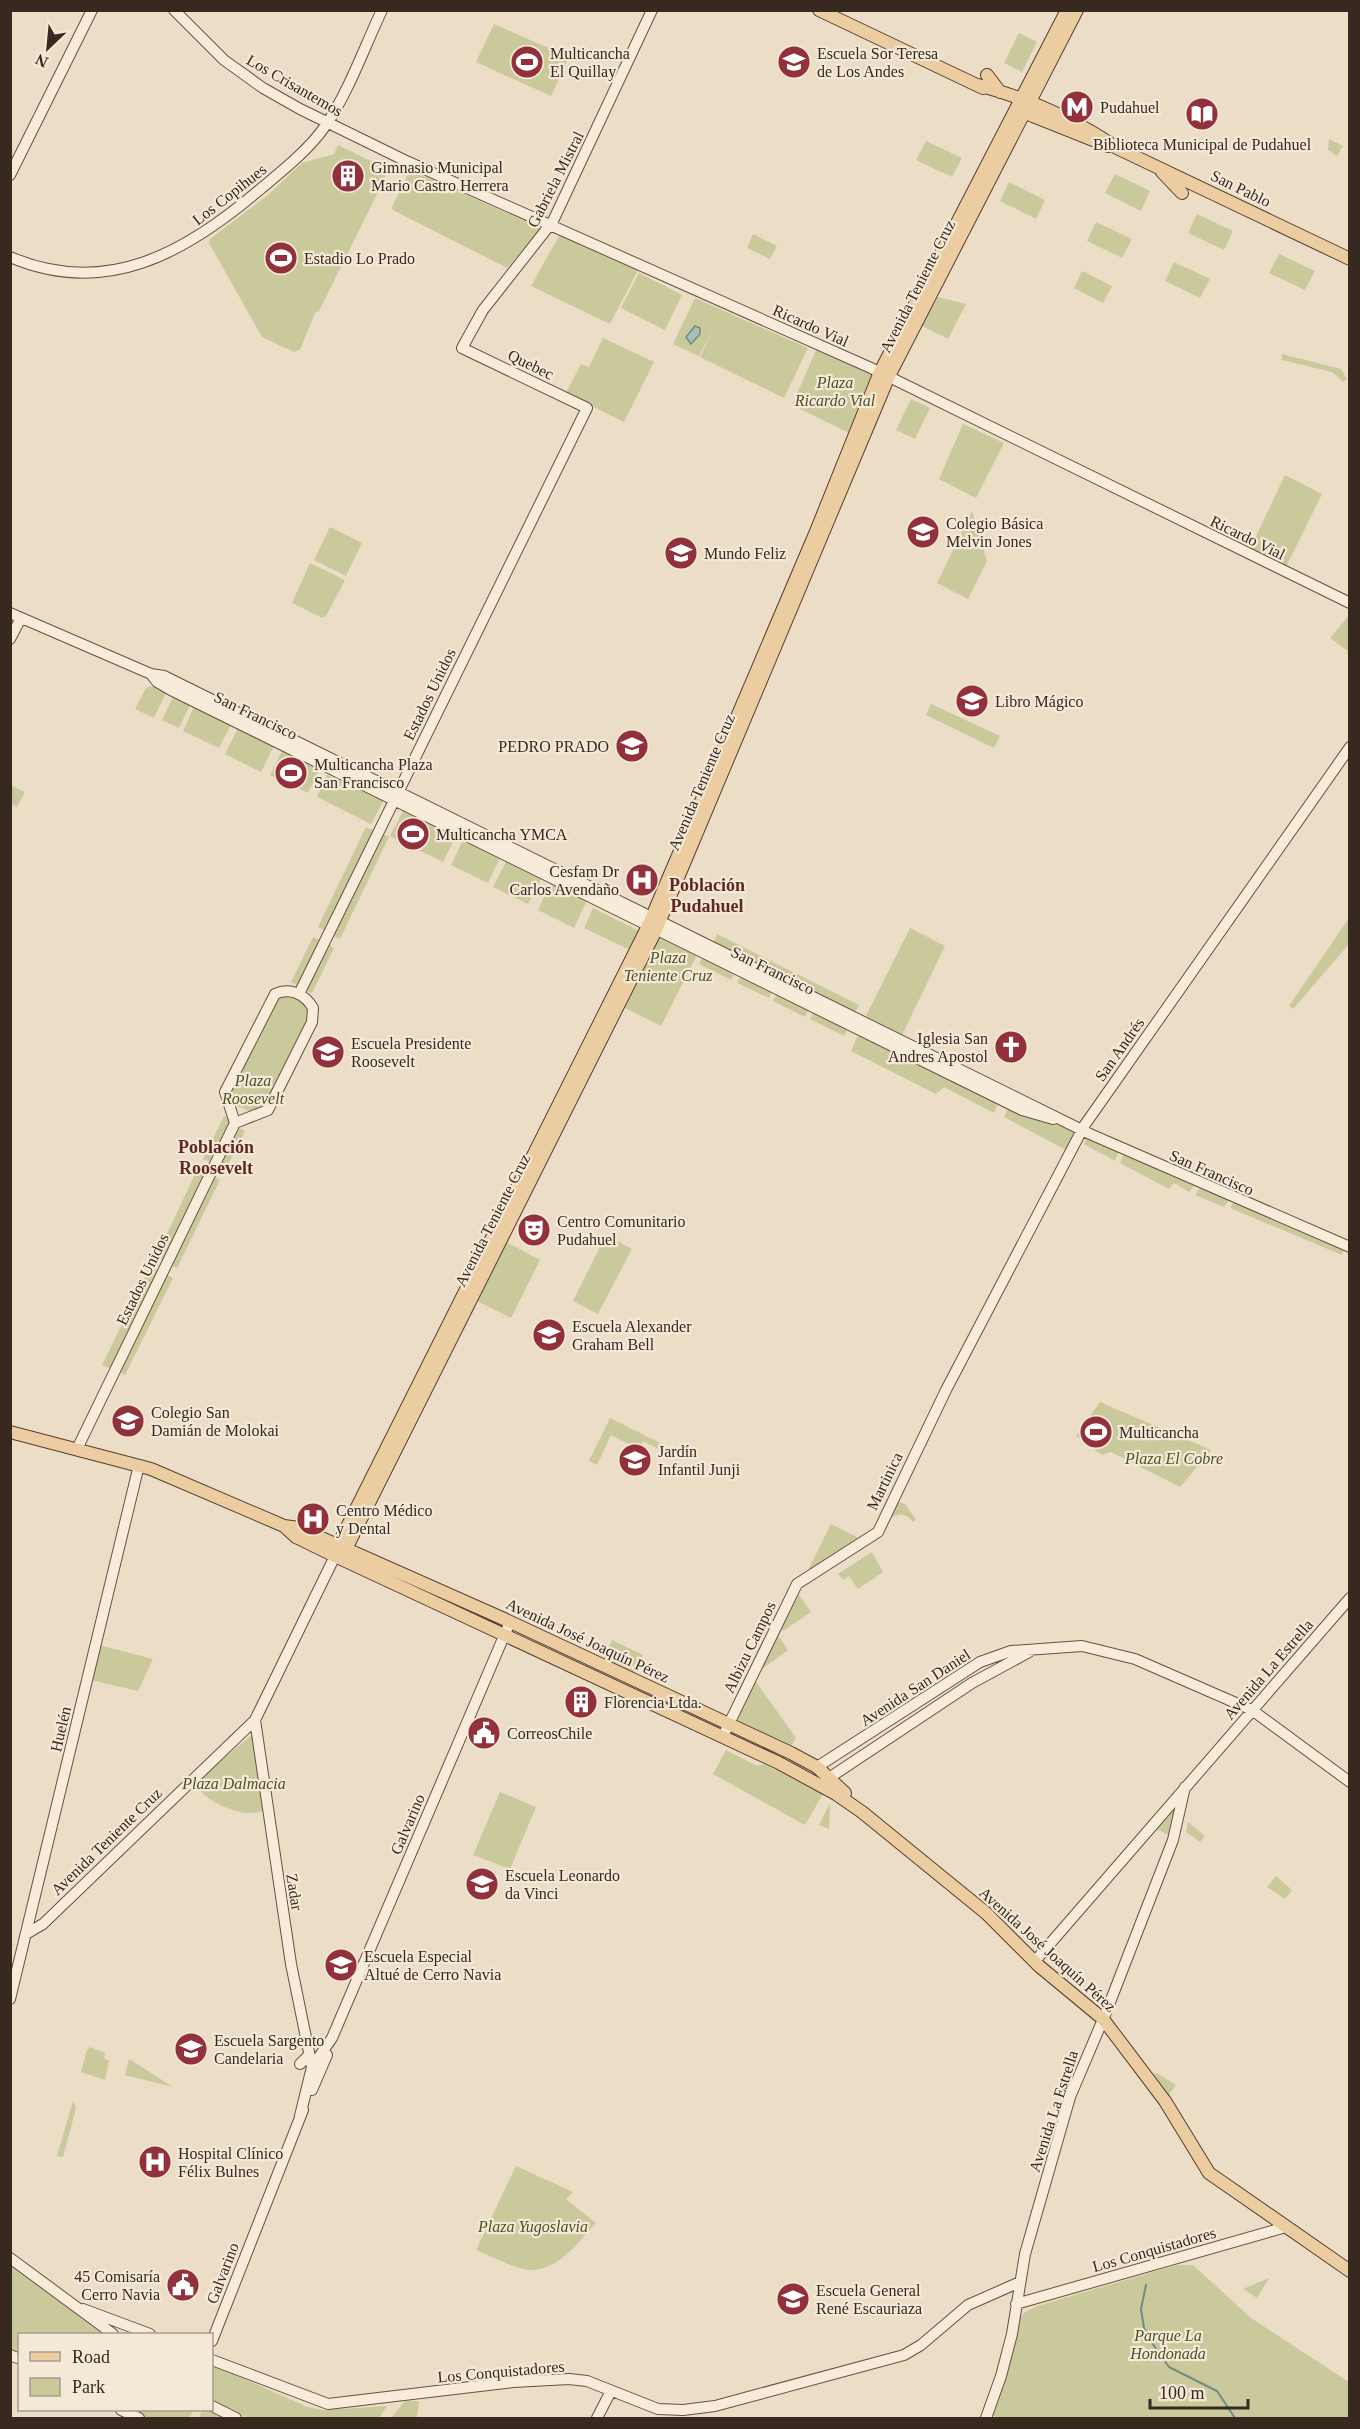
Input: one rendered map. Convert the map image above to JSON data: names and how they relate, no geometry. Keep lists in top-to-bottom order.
{
  "streets": {
    "main road": ["San Pablo", "Avenida Teniente Cruz", "Avenida José Joaquín Pérez"],
    "street": [
      "Los Crisantemos",
      "Gabriela Mistral",
      "Los Copihues",
      "Ricardo Vial",
      "Quebec",
      "Estados Unidos",
      "San Francisco",
      "San Andrés",
      "Martinica",
      "Albizu Campos",
      "Avenida La Estrella",
      "Avenida San Daniel",
      "Huelén",
      "Galvarino",
      "Zadar",
      "Los Conquistadores"
    ]
  },
  "crossings": [
    ["Los Crisantemos", "Los Copihues"],
    ["Los Crisantemos", "Ricardo Vial"],
    ["Gabriela Mistral", "Ricardo Vial"],
    ["Gabriela Mistral", "Quebec"],
    ["San Pablo", "Avenida Teniente Cruz"],
    ["Avenida Teniente Cruz", "Ricardo Vial"],
    ["Avenida Teniente Cruz", "San Francisco"],
    ["Avenida Teniente Cruz", "Avenida José Joaquín Pérez"],
    ["Avenida Teniente Cruz", "Huelén"],
    ["Avenida Teniente Cruz", "Zadar"],
    ["Quebec", "Estados Unidos"],
    ["Estados Unidos", "San Francisco"],
    ["Estados Unidos", "Avenida José Joaquín Pérez"],
    ["San Francisco", "San Andrés"],
    ["San Andrés", "Martinica"],
    ["Martinica", "Albizu Campos"],
    ["Avenida José Joaquín Pérez", "Albizu Campos"],
    ["Avenida José Joaquín Pérez", "Avenida La Estrella"],
    ["Avenida José Joaquín Pérez", "Avenida San Daniel"],
    ["Avenida José Joaquín Pérez", "Huelén"],
    ["Avenida José Joaquín Pérez", "Galvarino"],
    ["Avenida José Joaquín Pérez", "Los Conquistadores"],
    ["Avenida La Estrella", "Avenida San Daniel"],
    ["Avenida La Estrella", "Los Conquistadores"],
    ["Galvarino", "Zadar"]
  ],
  "districts": ["Población Pudahuel", "Población Roosevelt"],
  "parks": [
    "Plaza Ricardo Vial",
    "Plaza Teniente Cruz",
    "Plaza Roosevelt",
    "Plaza El Cobre",
    "Plaza Dalmacia",
    "Plaza Yugoslavia",
    "Parque La Hondonada"
  ],
  "places": {
    "sports": [
      "Multicancha El Quillay",
      "Estadio Lo Prado",
      "Multicancha Plaza San Francisco",
      "Multicancha YMCA",
      "Multicancha"
    ],
    "school or university": [
      "Escuela Sor Teresa de Los Andes",
      "Colegio Básica Melvin Jones",
      "Mundo Feliz",
      "Libro Mágico",
      "PEDRO PRADO",
      "Escuela Presidente Roosevelt",
      "Escuela Alexander Graham Bell",
      "Colegio San Damián de Molokai",
      "Jardín Infantil Junji",
      "Escuela Leonardo da Vinci",
      "Escuela Especial Altué de Cerro Navia",
      "Escuela Sargento Candelaria",
      "Escuela General René Escauriaza"
    ],
    "metro station": ["Pudahuel"],
    "library": ["Biblioteca Municipal de Pudahuel"],
    "building": ["Gimnasio Municipal Mario Castro Herrera", "Florencia Ltda."],
    "hospital": ["Cesfam Dr Carlos Avendaño", "Centro Médico y Dental", "Hospital Clínico Félix Bulnes"],
    "church": ["Iglesia San Andres Apostol"],
    "theatre": ["Centro Comunitario Pudahuel"],
    "public building": ["CorreosChile", "45 Comisaría Cerro Navia"]
  },
  "legend": ["Road", "Park"],
  "scale_bar": "100 m",
  "north": "bottom left"
}
